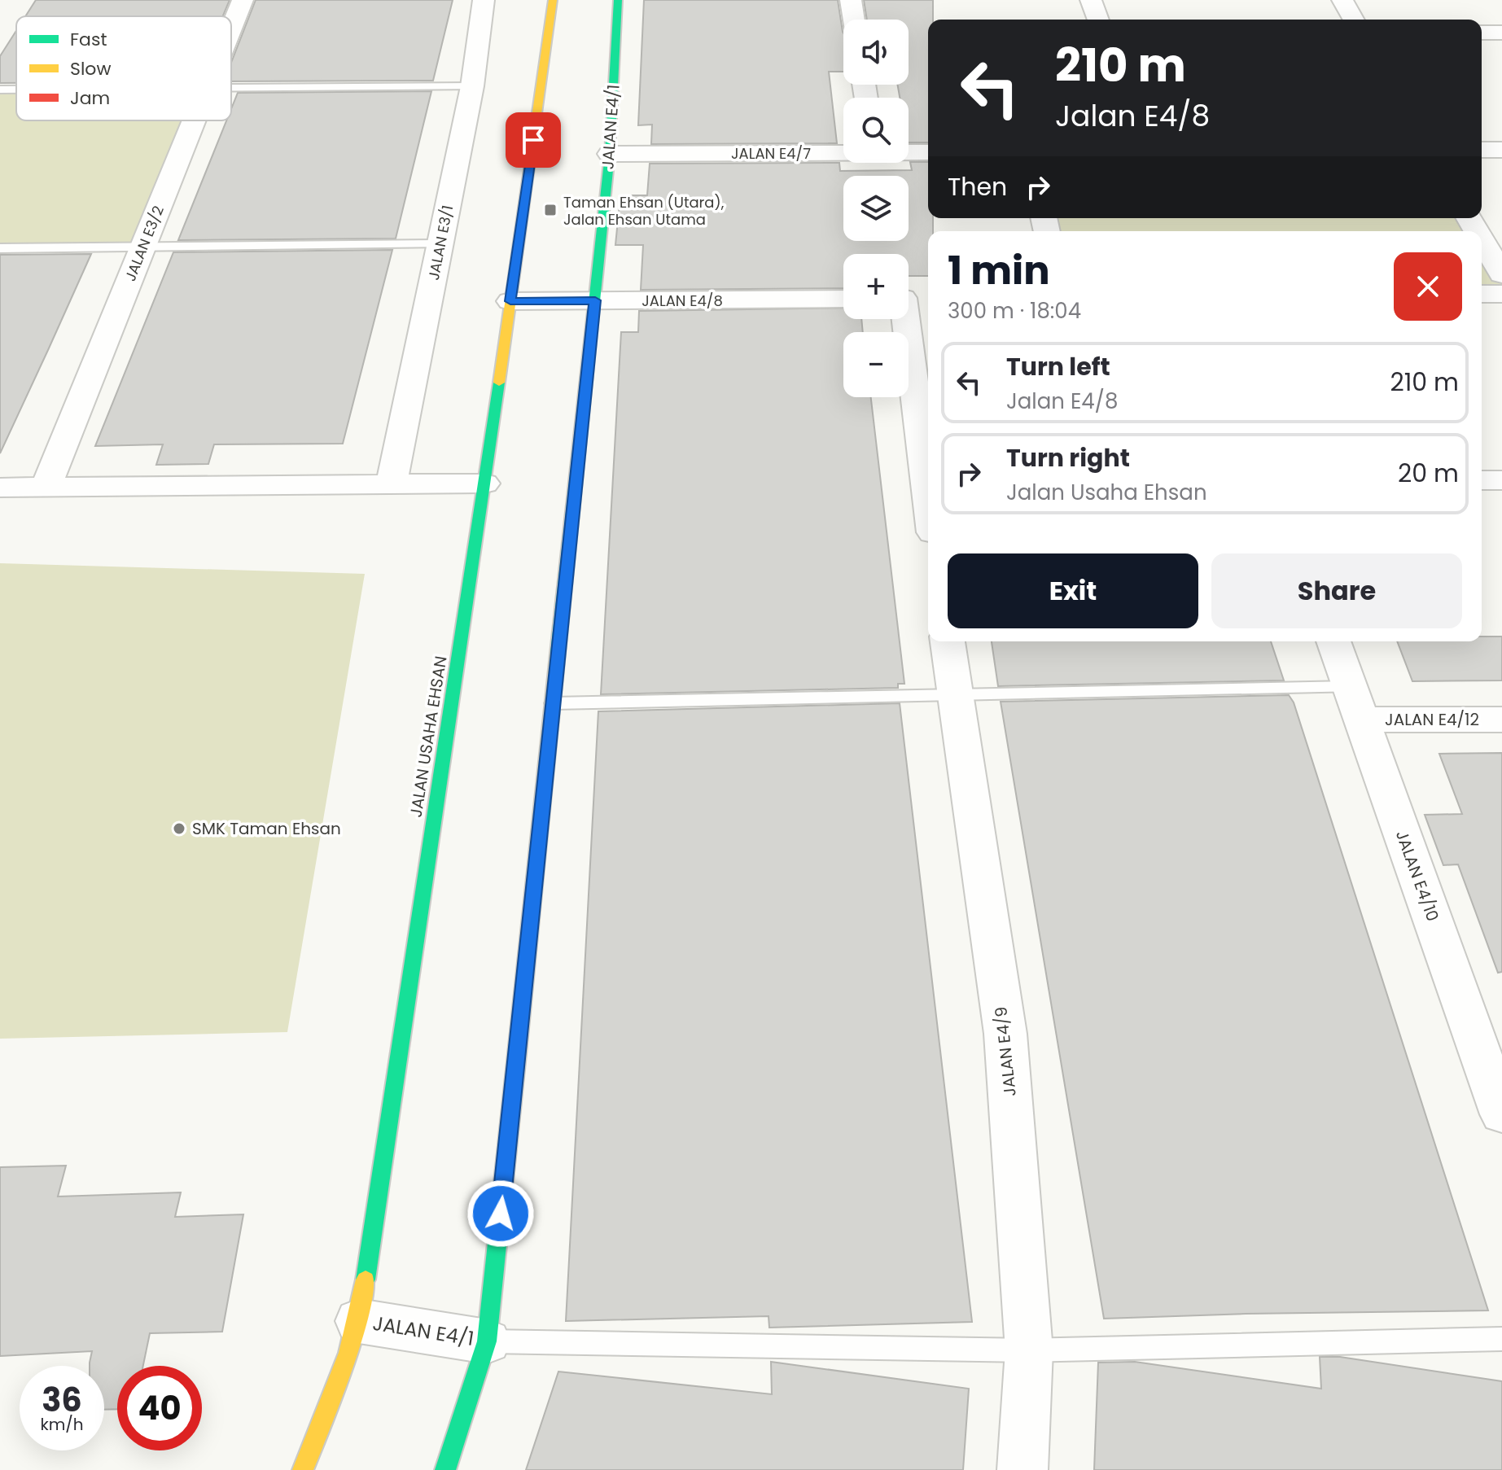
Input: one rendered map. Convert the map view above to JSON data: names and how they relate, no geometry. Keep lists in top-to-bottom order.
{
  "streets": {
    "street": [
      "JALAN E4/1",
      "JALAN E4/7",
      "JALAN E3/1",
      "JALAN E3/2",
      "JALAN E4/8",
      "JALAN E4/12",
      "JALAN USAHA EHSAN",
      "JALAN E4/10",
      "JALAN E4/9"
    ]
  },
  "crossings": [
    ["JALAN E4/1", "JALAN E4/7"],
    ["JALAN E4/1", "JALAN E4/8"],
    ["JALAN E4/1", "JALAN USAHA EHSAN"],
    ["JALAN E4/8", "JALAN USAHA EHSAN"],
    ["JALAN E4/12", "JALAN E4/10"]
  ],
  "places": {
    "transit": ["Taman Ehsan (Utara), Jalan Ehsan Utama"],
    "other": ["SMK Taman Ehsan"]
  },
  "legend": ["Fast", "Slow", "Jam"],
  "page": {
    "map_buttons": ["+", "−"],
    "turn": ["210 m", "Jalan E4/8"],
    "then": "Then",
    "heading": ["1 min", "300 m · 18:04"],
    "list": [
      {
        "name": "Turn left",
        "note": "Jalan E4/8",
        "value": "210 m"
      },
      {
        "name": "Turn right",
        "note": "Jalan Usaha Ehsan",
        "value": "20 m"
      }
    ],
    "buttons": ["Exit", "Share"],
    "speed": "36 km/h",
    "limit": "40"
  }
}
